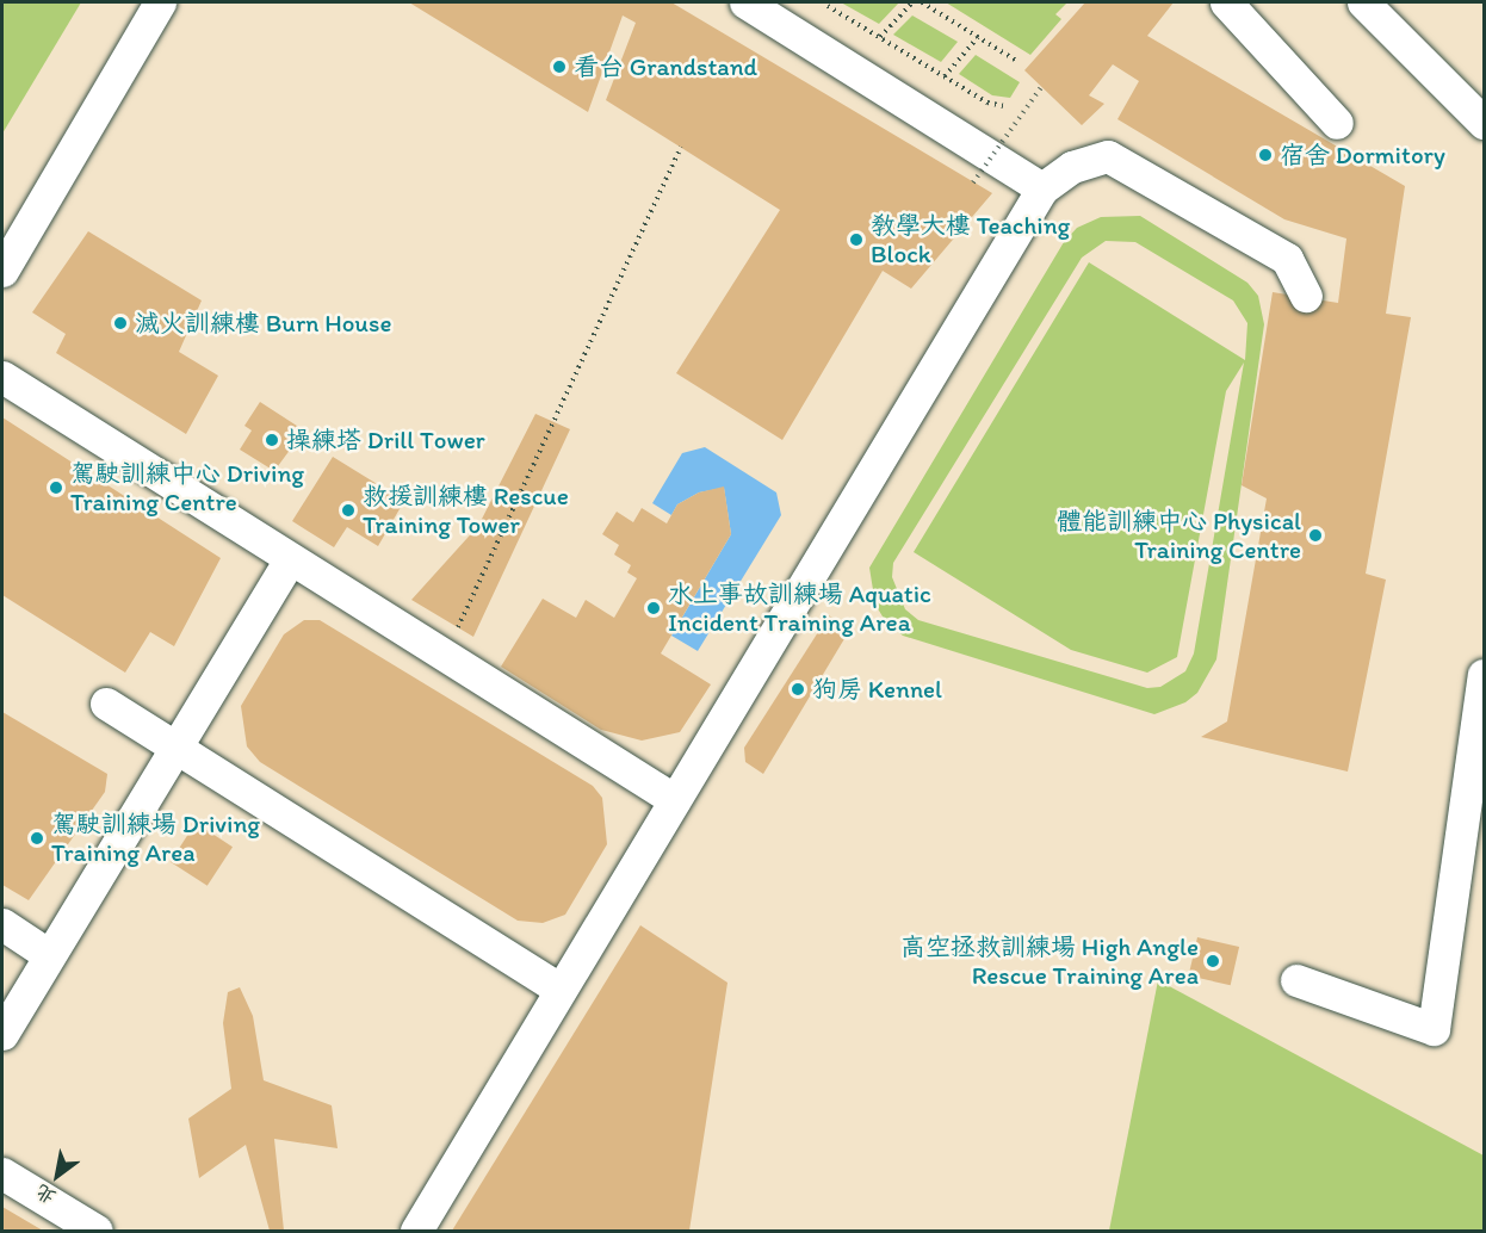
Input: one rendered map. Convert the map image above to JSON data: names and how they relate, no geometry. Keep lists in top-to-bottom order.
{
  "places": [
    "看台 Grandstand",
    "宿舍 Dormitory",
    "教學大樓 Teaching Block",
    "滅火訓練樓 Burn House",
    "操練塔 Drill Tower",
    "駕駛訓練中心 Driving Training Centre",
    "救援訓練樓 Rescue Training Tower",
    "體能訓練中心 Physical Training Centre",
    "水上事故訓練場 Aquatic Incident Training Area",
    "狗房 Kennel",
    "駕駛訓練場 Driving Training Area",
    "高空拯救訓練場 High Angle Rescue Training Area"
  ],
  "north": "bottom left"
}
